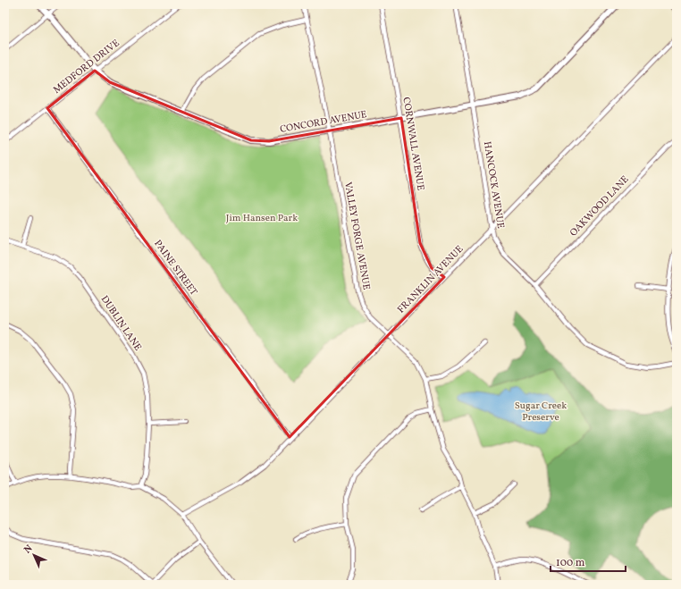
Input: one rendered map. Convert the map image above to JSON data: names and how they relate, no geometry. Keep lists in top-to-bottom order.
{
  "streets": {
    "street": [
      "MEDFORD DRIVE",
      "CONCORD AVENUE",
      "CORNWALL AVENUE",
      "HANCOCK AVENUE",
      "OAKWOOD LANE",
      "VALLEY FORGE AVENUE",
      "PAINE STREET",
      "FRANKLIN AVENUE",
      "DUBLIN LANE"
    ]
  },
  "crossings": [
    ["MEDFORD DRIVE", "CONCORD AVENUE"],
    ["MEDFORD DRIVE", "PAINE STREET"],
    ["CONCORD AVENUE", "CORNWALL AVENUE"],
    ["CONCORD AVENUE", "HANCOCK AVENUE"],
    ["CONCORD AVENUE", "VALLEY FORGE AVENUE"],
    ["CORNWALL AVENUE", "FRANKLIN AVENUE"],
    ["HANCOCK AVENUE", "OAKWOOD LANE"],
    ["HANCOCK AVENUE", "FRANKLIN AVENUE"],
    ["VALLEY FORGE AVENUE", "FRANKLIN AVENUE"],
    ["PAINE STREET", "FRANKLIN AVENUE"]
  ],
  "parks": ["Jim Hansen Park", "Sugar Creek Preserve"],
  "scale_bar": "100 m",
  "north": "top left"
}
